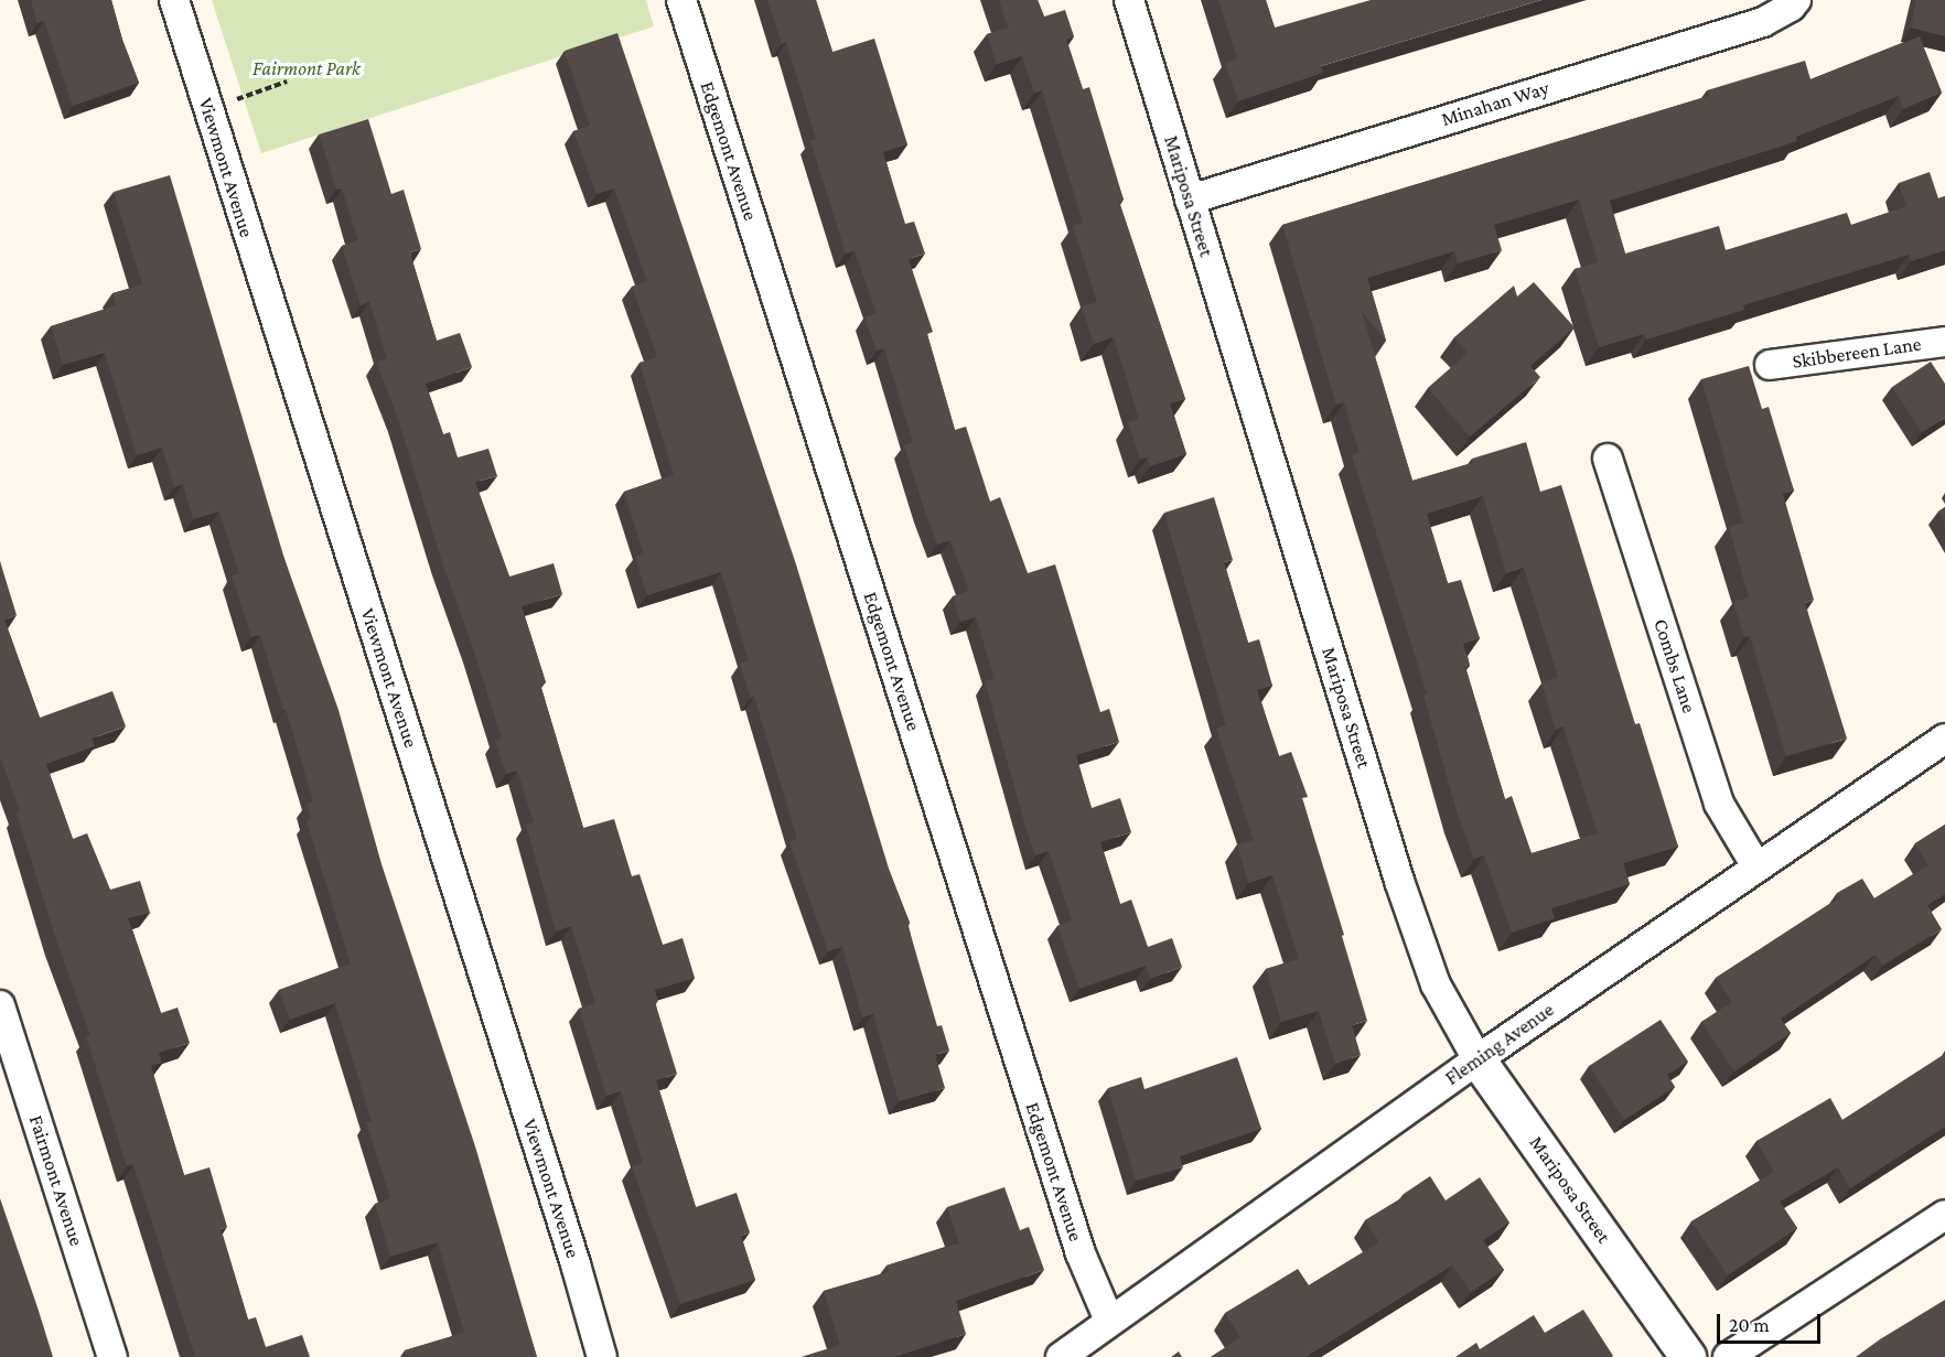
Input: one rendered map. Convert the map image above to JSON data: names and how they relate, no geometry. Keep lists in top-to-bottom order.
{
  "streets": {
    "street": [
      "Minahan Way",
      "Edgemont Avenue",
      "Viewmont Avenue",
      "Mariposa Street",
      "Skibbereen Lane",
      "Combs Lane",
      "Fleming Avenue",
      "Fairmont Avenue"
    ]
  },
  "crossings": [
    ["Minahan Way", "Mariposa Street"],
    ["Edgemont Avenue", "Fleming Avenue"],
    ["Mariposa Street", "Fleming Avenue"],
    ["Combs Lane", "Fleming Avenue"]
  ],
  "parks": ["Fairmont Park"],
  "scale_bar": "20 m"
}
